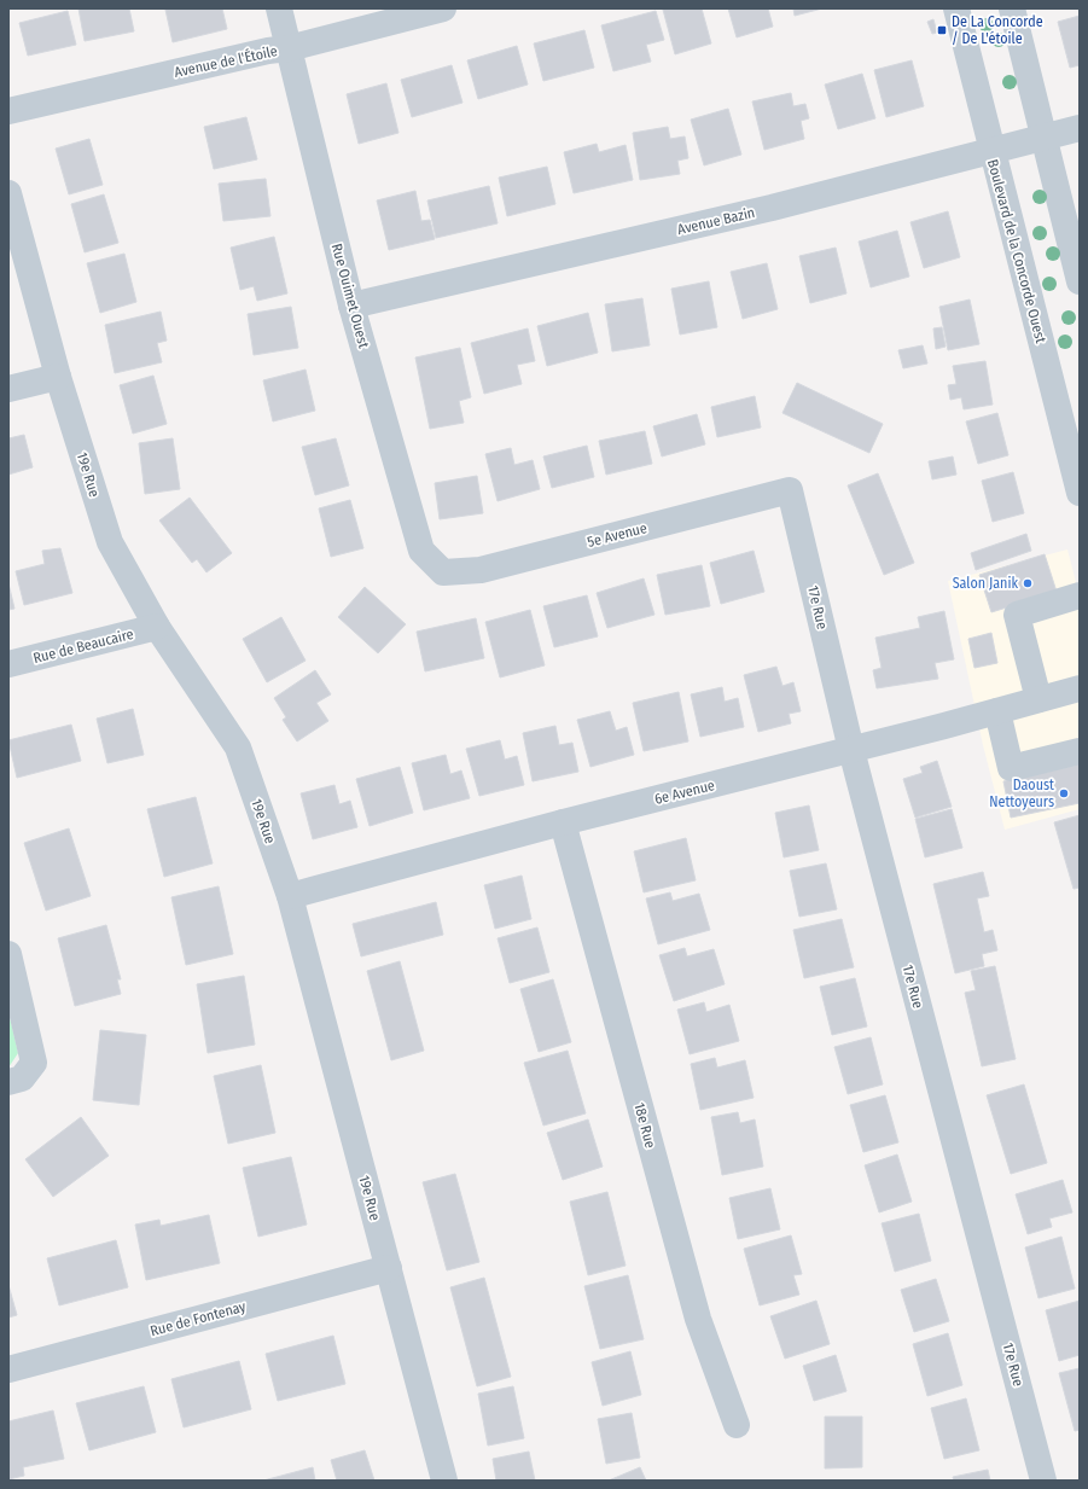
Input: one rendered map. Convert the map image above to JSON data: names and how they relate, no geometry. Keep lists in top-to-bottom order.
{
  "streets": {
    "street": [
      "Avenue de l'Étoile",
      "Avenue Bazin",
      "Boulevard de la Concorde Ouest",
      "Rue Ouimet Ouest",
      "19e Rue",
      "5e Avenue",
      "17e Rue",
      "Rue de Beaucaire",
      "6e Avenue",
      "18e Rue",
      "Rue de Fontenay"
    ]
  },
  "crossings": [
    ["Avenue de l'Étoile", "Rue Ouimet Ouest"],
    ["Avenue Bazin", "Boulevard de la Concorde Ouest"],
    ["Avenue Bazin", "Rue Ouimet Ouest"],
    ["Rue Ouimet Ouest", "5e Avenue"],
    ["19e Rue", "Rue de Beaucaire"],
    ["19e Rue", "6e Avenue"],
    ["19e Rue", "Rue de Fontenay"],
    ["5e Avenue", "17e Rue"],
    ["17e Rue", "6e Avenue"],
    ["6e Avenue", "18e Rue"]
  ],
  "places": {
    "transit": ["De La Concorde / De L'étoile"],
    "other": ["Salon Janik", "Daoust Nettoyeurs"]
  }
}
